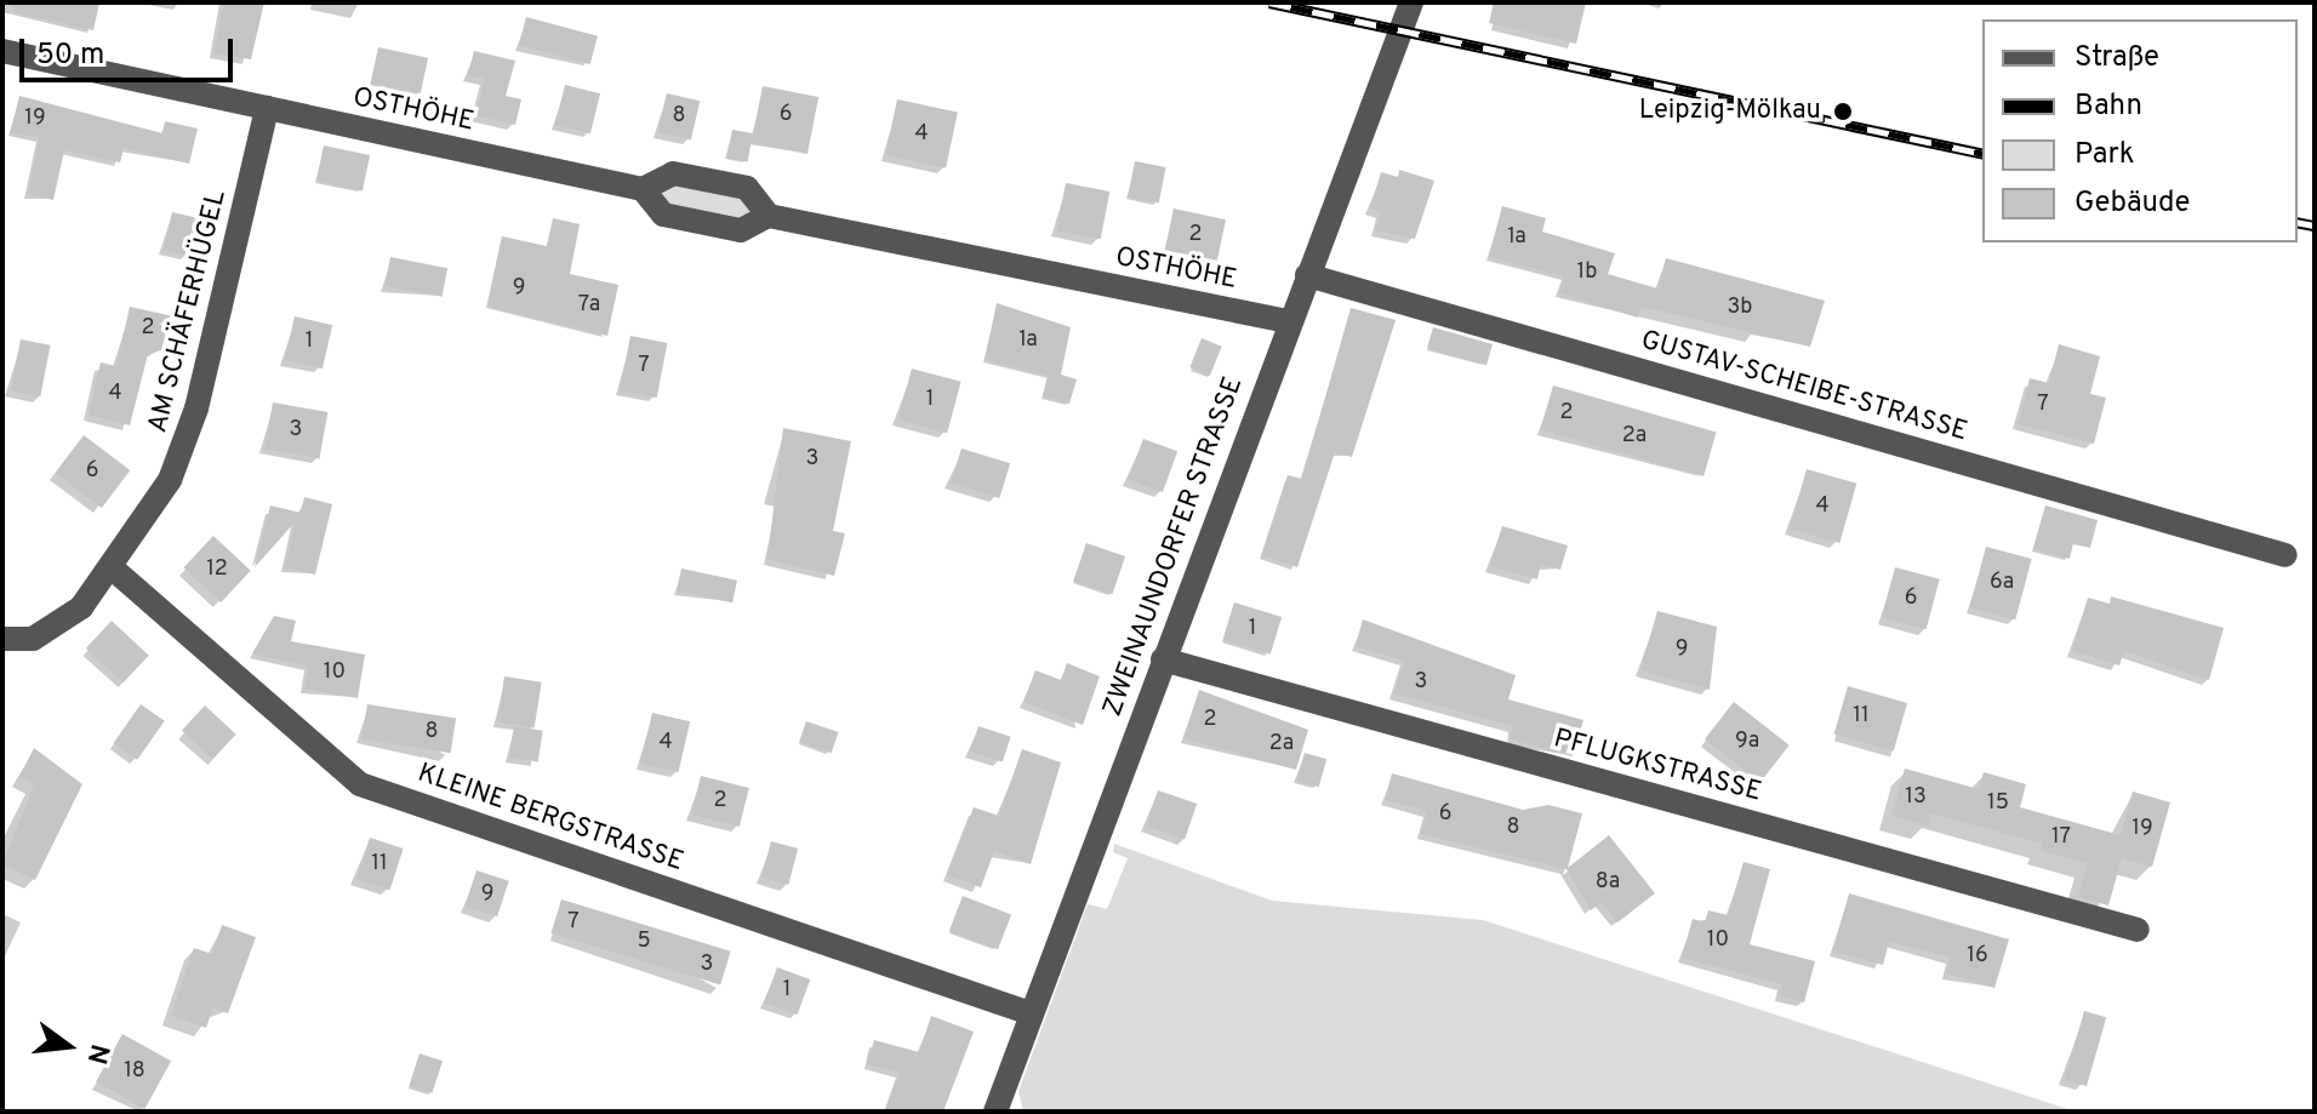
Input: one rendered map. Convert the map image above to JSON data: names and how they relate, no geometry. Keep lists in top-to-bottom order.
{
  "streets": {
    "street": [
      "OSTHÖHE",
      "AM SCHÄFERHÜGEL",
      "GUSTAV-SCHEIBE-STRASSE",
      "ZWEINAUNDORFER STRASSE",
      "PFLUGKSTRASSE",
      "KLEINE BERGSTRASSE"
    ]
  },
  "crossings": [
    ["OSTHÖHE", "AM SCHÄFERHÜGEL"],
    ["OSTHÖHE", "ZWEINAUNDORFER STRASSE"],
    ["AM SCHÄFERHÜGEL", "KLEINE BERGSTRASSE"],
    ["GUSTAV-SCHEIBE-STRASSE", "ZWEINAUNDORFER STRASSE"],
    ["ZWEINAUNDORFER STRASSE", "PFLUGKSTRASSE"],
    ["ZWEINAUNDORFER STRASSE", "KLEINE BERGSTRASSE"]
  ],
  "places": ["Leipzig-Mölkau"],
  "house_numbers": [
    "6",
    "8",
    "19",
    "4",
    "2",
    "1a",
    "1b",
    "9",
    "7a",
    "3b",
    "2",
    "1a",
    "1",
    "7",
    "4",
    "1",
    "7",
    "2",
    "3",
    "2a",
    "3",
    "6",
    "4",
    "12",
    "6a",
    "6",
    "1",
    "9",
    "10",
    "3",
    "11",
    "2",
    "8",
    "9a",
    "4",
    "2a",
    "13",
    "2",
    "15",
    "6",
    "8",
    "19",
    "17",
    "11",
    "8a",
    "9",
    "7",
    "10",
    "5",
    "16",
    "3",
    "1",
    "18"
  ],
  "legend": [
    "Straße",
    "Bahn",
    "Park",
    "Gebäude"
  ],
  "scale_bar": "50 m",
  "north": "right"
}
